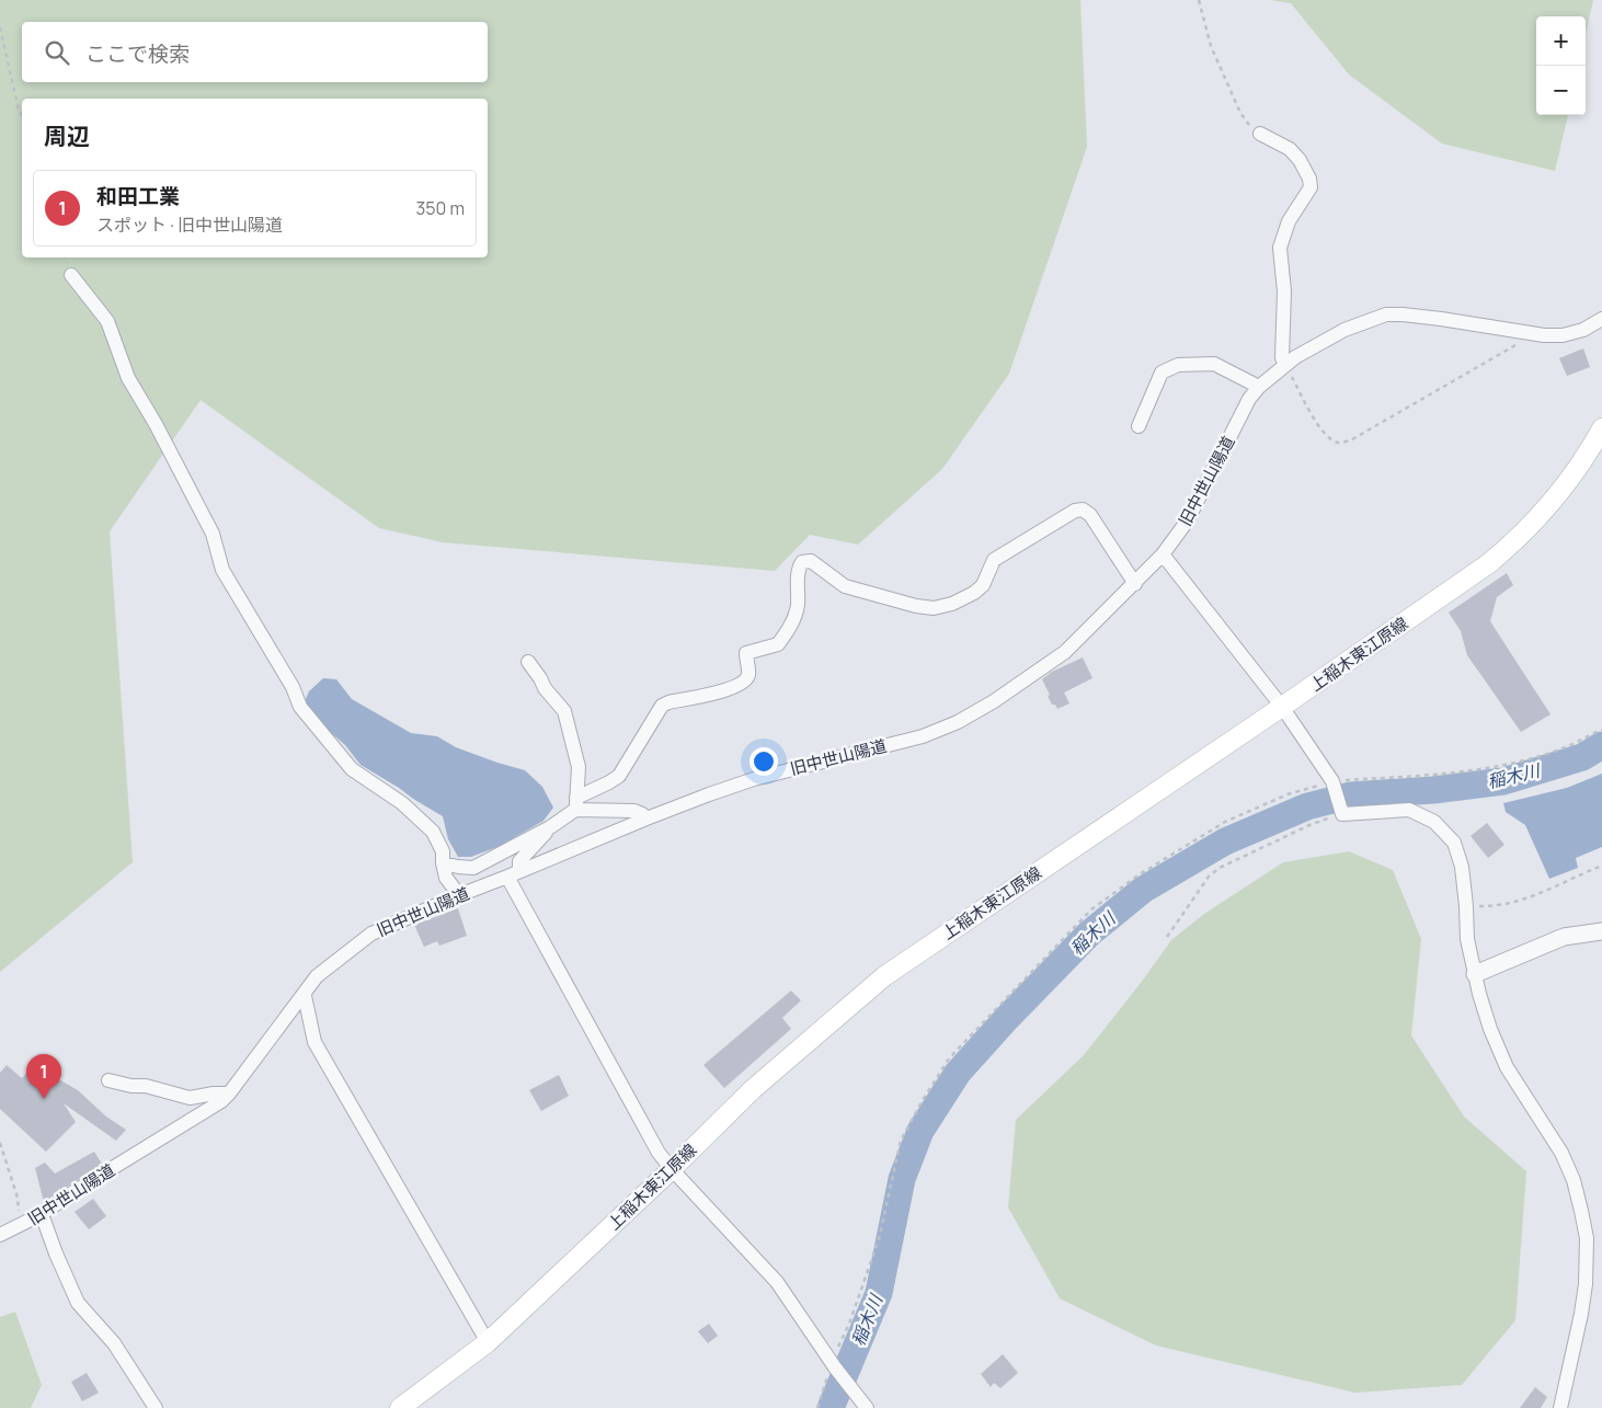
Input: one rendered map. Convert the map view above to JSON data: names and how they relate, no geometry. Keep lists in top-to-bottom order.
{
  "streets": {
    "main road": ["上稲木東江原線"],
    "street": ["旧中世山陽道"]
  },
  "water": ["稲木川"],
  "page": {
    "map_buttons": ["+", "−"],
    "search": "ここで検索",
    "heading": "周辺",
    "list": [
      {
        "mark": "1",
        "name": "和田工業",
        "note": "スポット · 旧中世山陽道",
        "value": "350 m"
      }
    ],
    "pins": "1"
  }
}
